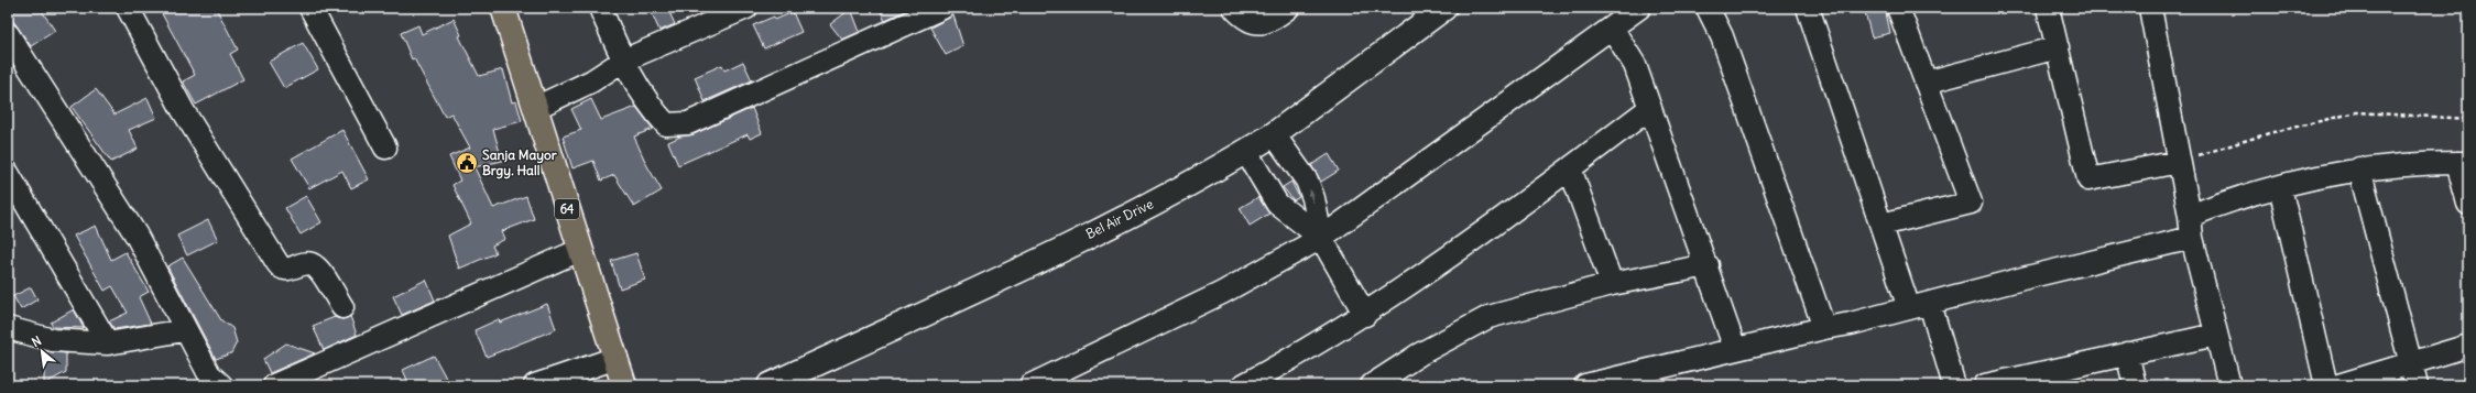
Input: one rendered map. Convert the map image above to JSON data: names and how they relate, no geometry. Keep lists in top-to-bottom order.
{
  "streets": {
    "main road": ["64"],
    "street": ["Bel Air Drive"]
  },
  "places": {
    "public building": ["Sanja Mayor Brgy. Hall"]
  },
  "north": "top left"
}
